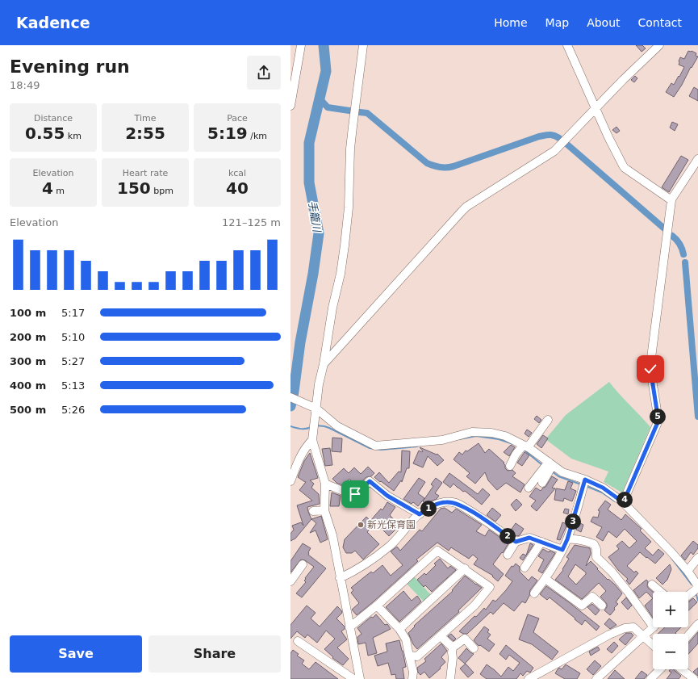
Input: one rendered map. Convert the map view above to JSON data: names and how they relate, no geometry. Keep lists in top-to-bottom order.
{
  "water": ["手籠川"],
  "places": ["新光保育園"],
  "page": {
    "header": "Kadence",
    "nav": [
      "Home",
      "Map",
      "About",
      "Contact"
    ],
    "heading": ["Evening run", "18:49"],
    "stats": [
      ["Distance", "0.55 km"],
      ["Time", "2:55"],
      ["Pace", "5:19 /km"],
      ["Elevation", "4 m"],
      ["Heart rate", "150 bpm"],
      ["kcal", "40"]
    ],
    "chart": ["Elevation", "121–125 m"],
    "list": [
      {
        "name": "100 m",
        "note": "5:17"
      },
      {
        "name": "200 m",
        "note": "5:10"
      },
      {
        "name": "300 m",
        "note": "5:27"
      },
      {
        "name": "400 m",
        "note": "5:13"
      },
      {
        "name": "500 m",
        "note": "5:26"
      }
    ],
    "pins": [
      "5",
      "4",
      "1",
      "3",
      "2"
    ],
    "map_buttons": ["+", "−"],
    "buttons": ["Save", "Share"]
  }
}
